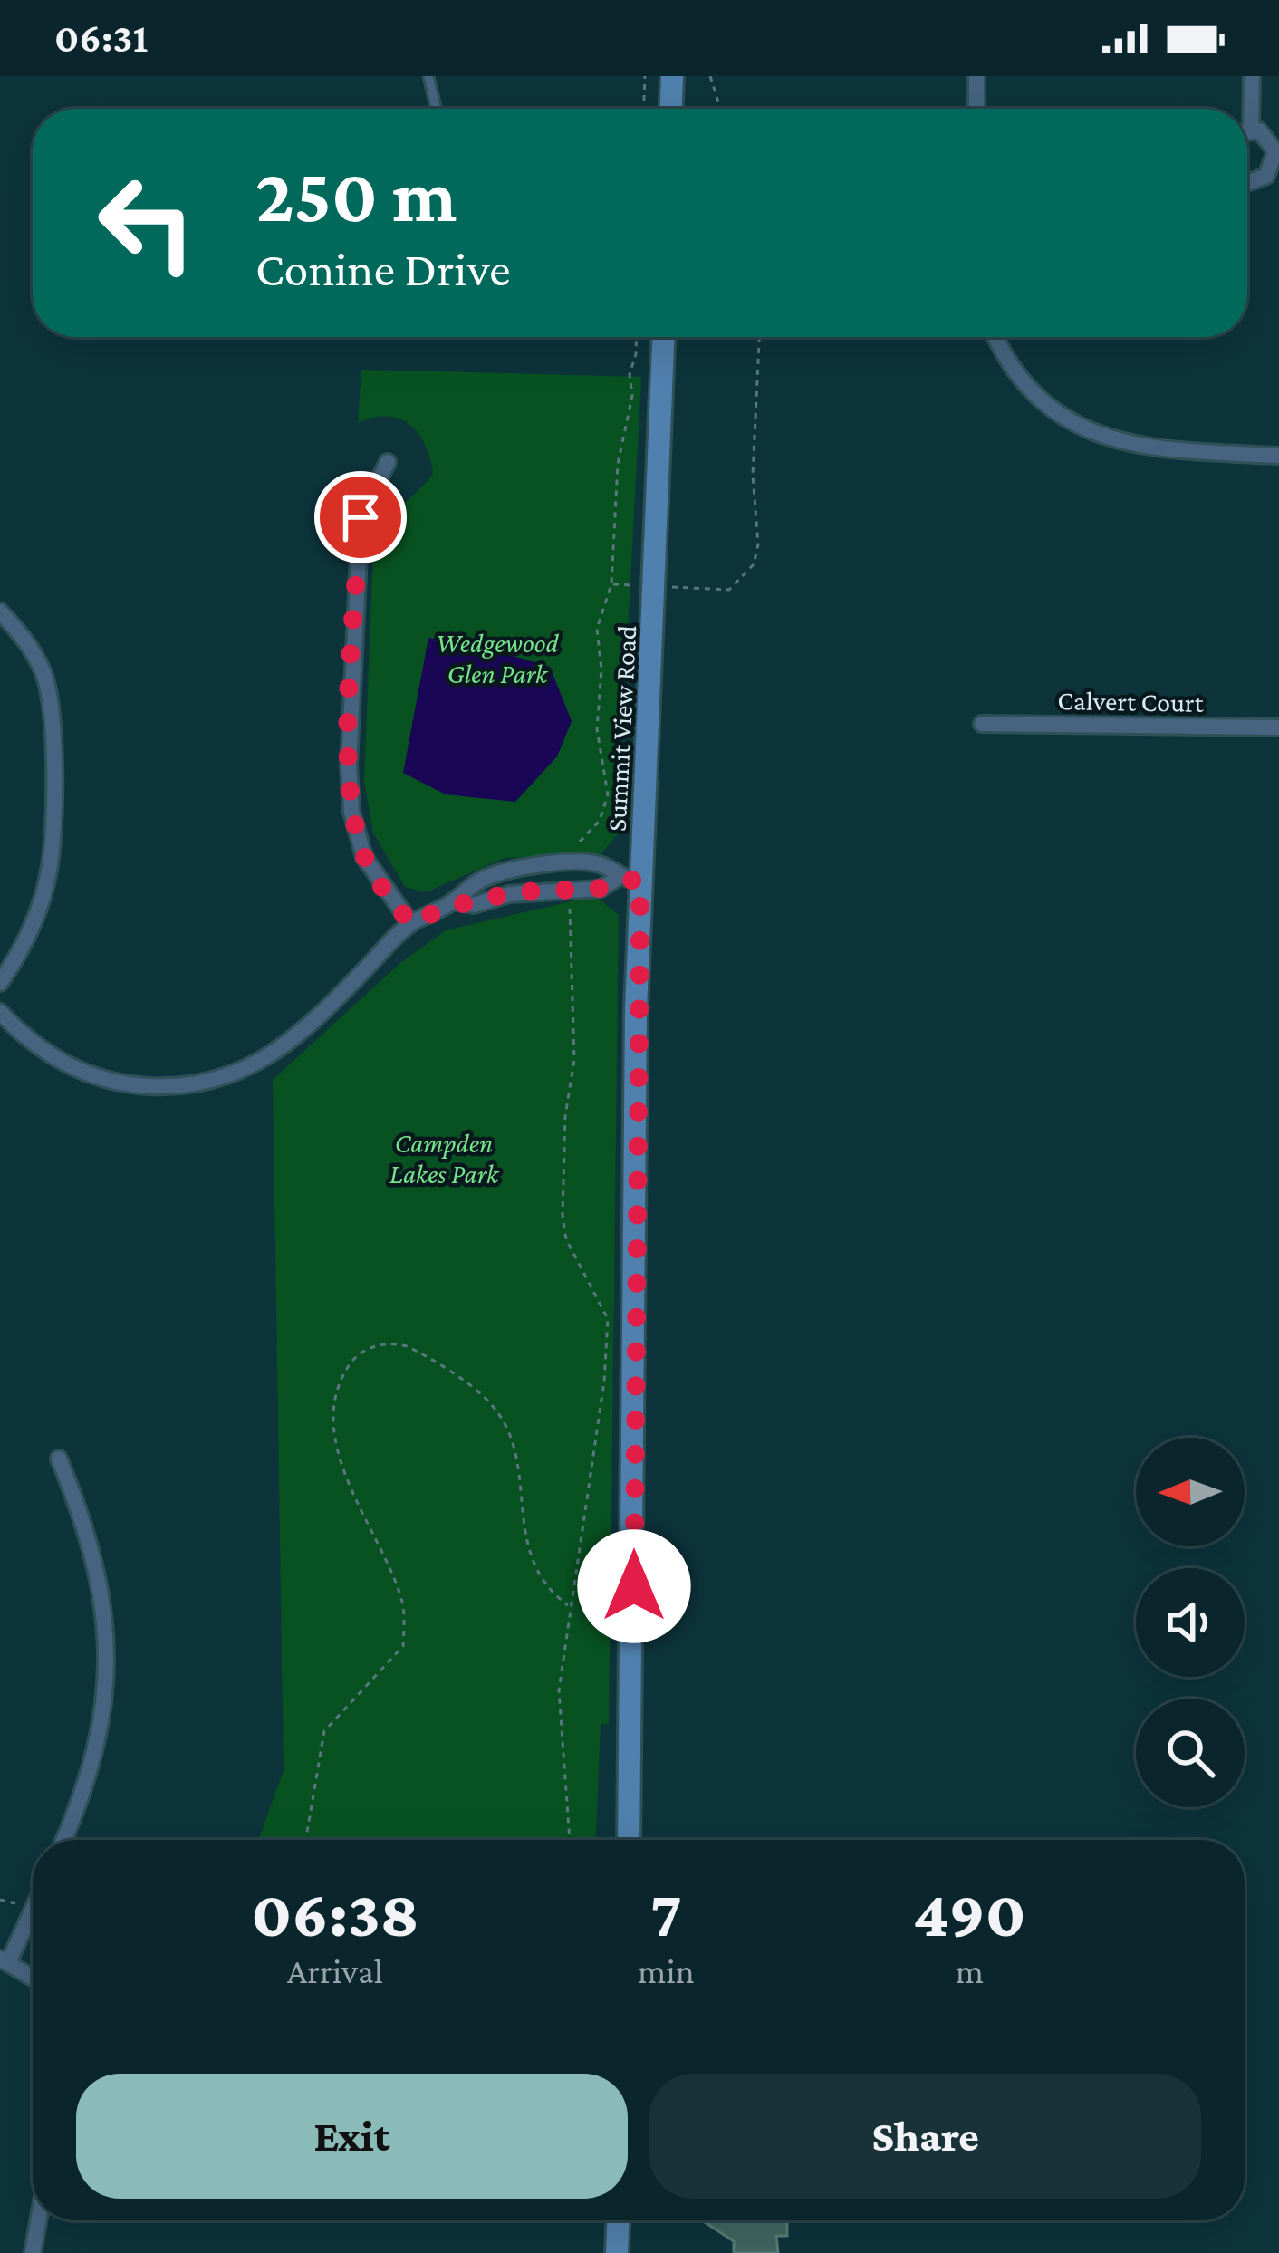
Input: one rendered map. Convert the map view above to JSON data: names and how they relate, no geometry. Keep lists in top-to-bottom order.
{
  "streets": {
    "street": ["Calvert Court", "Summit View Road"]
  },
  "parks": ["Wedgewood Glen Park", "Campden Lakes Park"],
  "north": "left",
  "page": {
    "status": "06:31",
    "turn": ["250 m", "Conine Drive"],
    "eta": [
      "06:38",
      "Arrival",
      "7",
      "min",
      "490",
      "m"
    ],
    "buttons": ["Exit", "Share"]
  }
}
